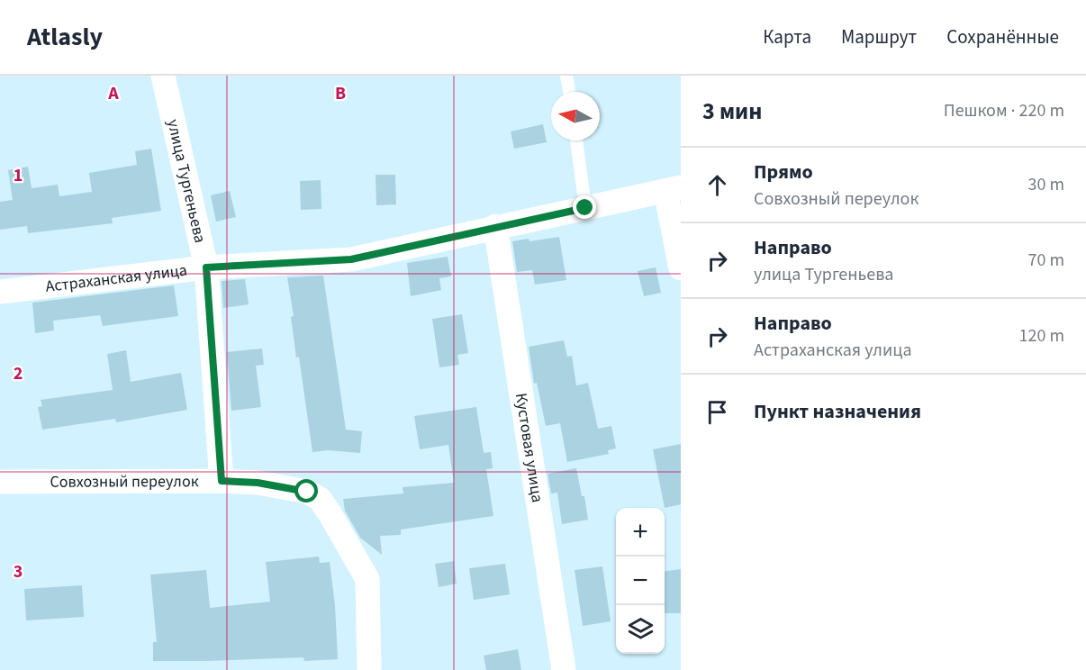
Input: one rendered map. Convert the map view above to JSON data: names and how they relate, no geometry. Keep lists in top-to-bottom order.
{
  "streets": {
    "street": [
      "улица Тургеньева",
      "Астраханская улица",
      "Кустовая улица",
      "Совхозный переулок"
    ]
  },
  "crossings": [
    ["улица Тургеньева", "Астраханская улица"],
    ["улица Тургеньева", "Совхозный переулок"],
    ["Астраханская улица", "Кустовая улица"]
  ],
  "north": "left",
  "page": {
    "header": "Atlasly",
    "nav": ["Карта", "Маршрут", "Сохранённые"],
    "heading": ["3 мин", "Пешком · 220 m"],
    "list": [
      ["Прямо", "Совхозный переулок", "30 m"],
      ["Направо", "улица Тургеньева", "70 m"],
      ["Направо", "Астраханская улица", "120 m"],
      "Пункт назначения"
    ],
    "map_buttons": ["+", "−"]
  },
  "grid": {
    "columns": ["A", "B"],
    "rows": ["1", "2", "3"]
  }
}
